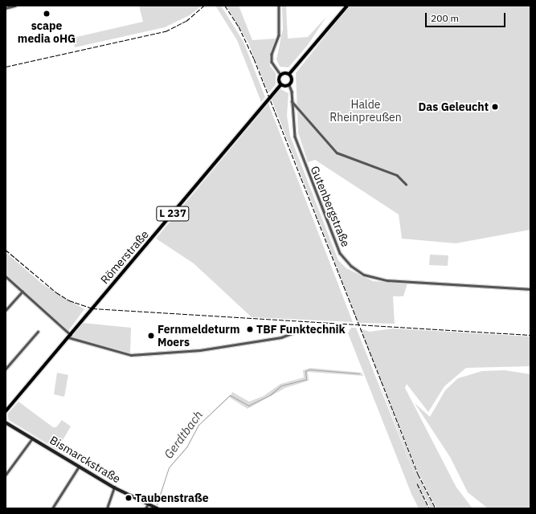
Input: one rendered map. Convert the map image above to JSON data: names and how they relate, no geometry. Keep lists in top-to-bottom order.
{
  "streets": {
    "main road": ["L 237", "Römerstraße", "Bismarckstraße"],
    "street": ["Gutenbergstraße"]
  },
  "crossings": [
    ["Gutenbergstraße", "Römerstraße"]
  ],
  "water": ["Gerdtbach"],
  "parks": ["Halde Rheinpreußen"],
  "places": [
    "scape media oHG",
    "Das Geleucht",
    "TBF Funktechnik",
    "Fernmeldeturm Moers",
    "Taubenstraße"
  ],
  "scale_bar": "200 m"
}
